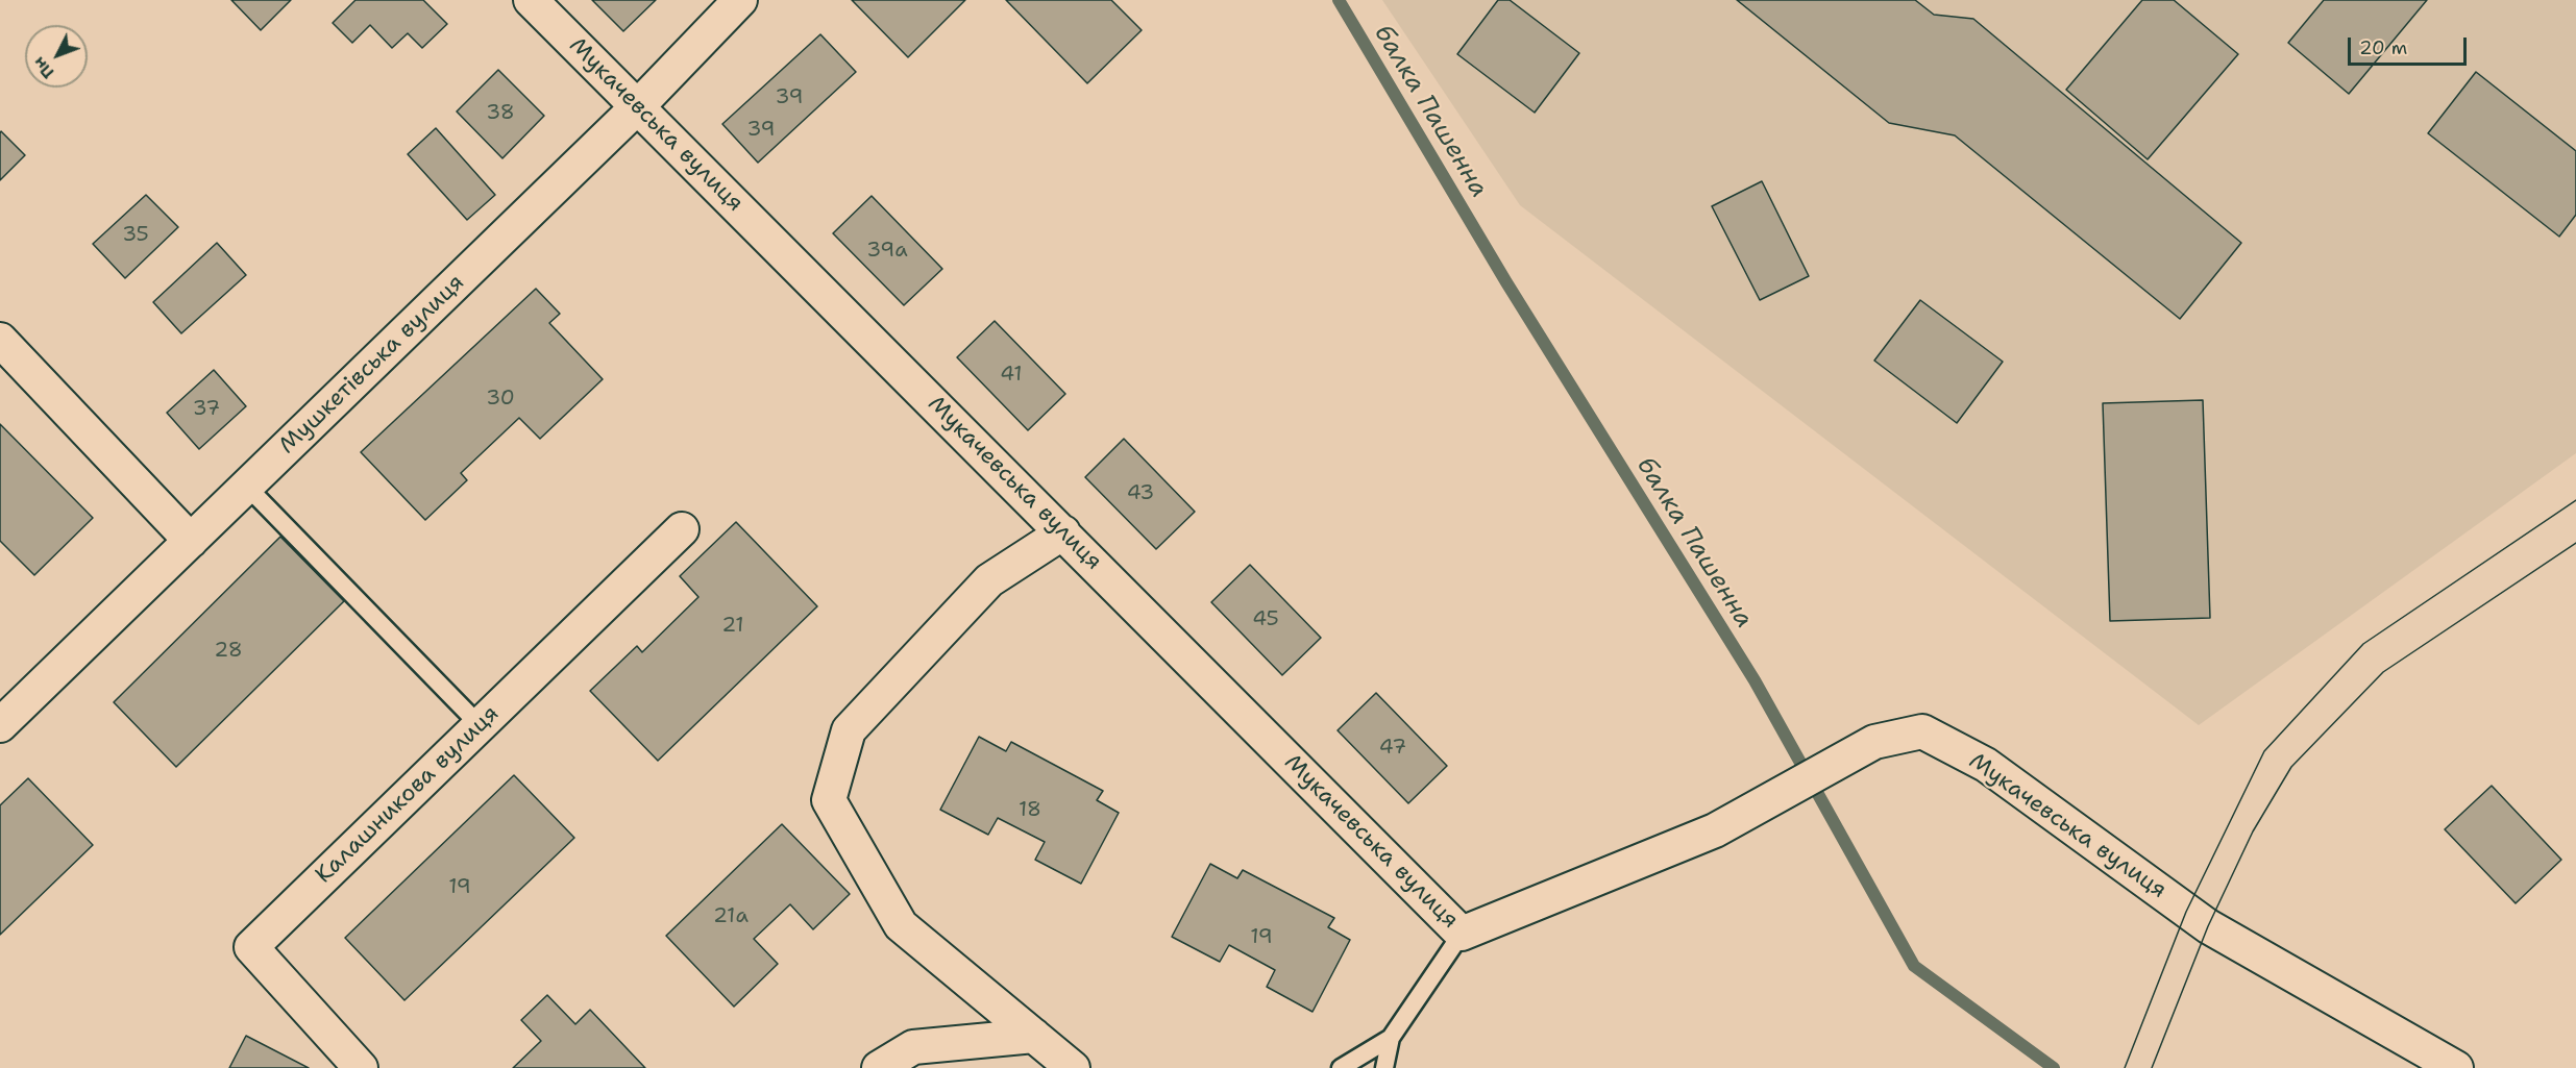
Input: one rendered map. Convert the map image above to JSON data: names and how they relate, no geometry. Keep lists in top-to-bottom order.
{
  "streets": {
    "street": ["Мукачевська вулиця", "Мушкетівська вулиця", "Калашникова вулиця"]
  },
  "crossings": [
    ["Мукачевська вулиця", "Мушкетівська вулиця"]
  ],
  "water": ["балка Пашенна"],
  "house_numbers": [
    "39",
    "38",
    "39",
    "35",
    "39а",
    "41",
    "30",
    "37",
    "43",
    "45",
    "21",
    "28",
    "47",
    "18",
    "19",
    "21а",
    "19"
  ],
  "scale_bar": "20 m",
  "north": "bottom left"
}
